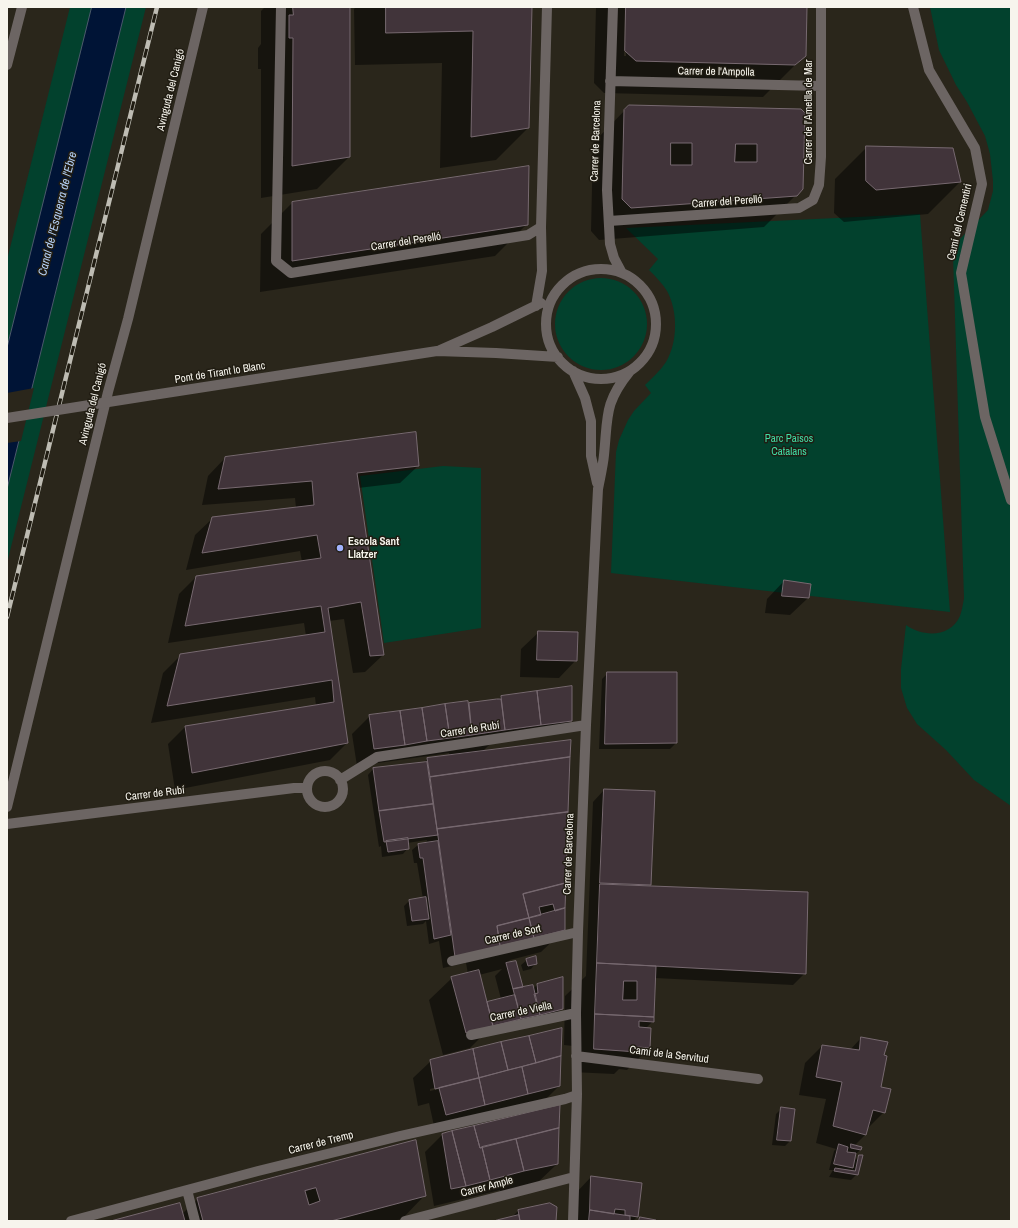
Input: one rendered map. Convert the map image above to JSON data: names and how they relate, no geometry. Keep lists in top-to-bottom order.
{
  "streets": {
    "street": [
      "Carrer de l'Ampolla",
      "Avinguda del Canigó",
      "Carrer de l'Ametlla de Mar",
      "Carrer de Barcelona",
      "Carrer del Perelló",
      "Camí del Cementiri",
      "Pont de Tirant lo Blanc",
      "Carrer de Rubí",
      "Carrer de Sort",
      "Carrer de Viella",
      "Camí de la Servitud",
      "Carrer de Tremp",
      "Carrer Ample"
    ]
  },
  "crossings": [
    ["Carrer de l'Ampolla", "Carrer de l'Ametlla de Mar"],
    ["Carrer de l'Ampolla", "Carrer de Barcelona"],
    ["Carrer de l'Ametlla de Mar", "Carrer del Perelló"],
    ["Carrer de Barcelona", "Carrer del Perelló"],
    ["Carrer de Barcelona", "Carrer de Rubí"],
    ["Carrer de Barcelona", "Carrer de Sort"],
    ["Carrer de Barcelona", "Carrer de Viella"],
    ["Carrer de Barcelona", "Camí de la Servitud"],
    ["Carrer de Barcelona", "Carrer de Tremp"],
    ["Carrer de Barcelona", "Carrer Ample"]
  ],
  "water": ["Canal de l'Esquerra de l'Ebre"],
  "parks": ["Parc Països Catalans"],
  "places": ["Escola Sant Llatzer"]
}
